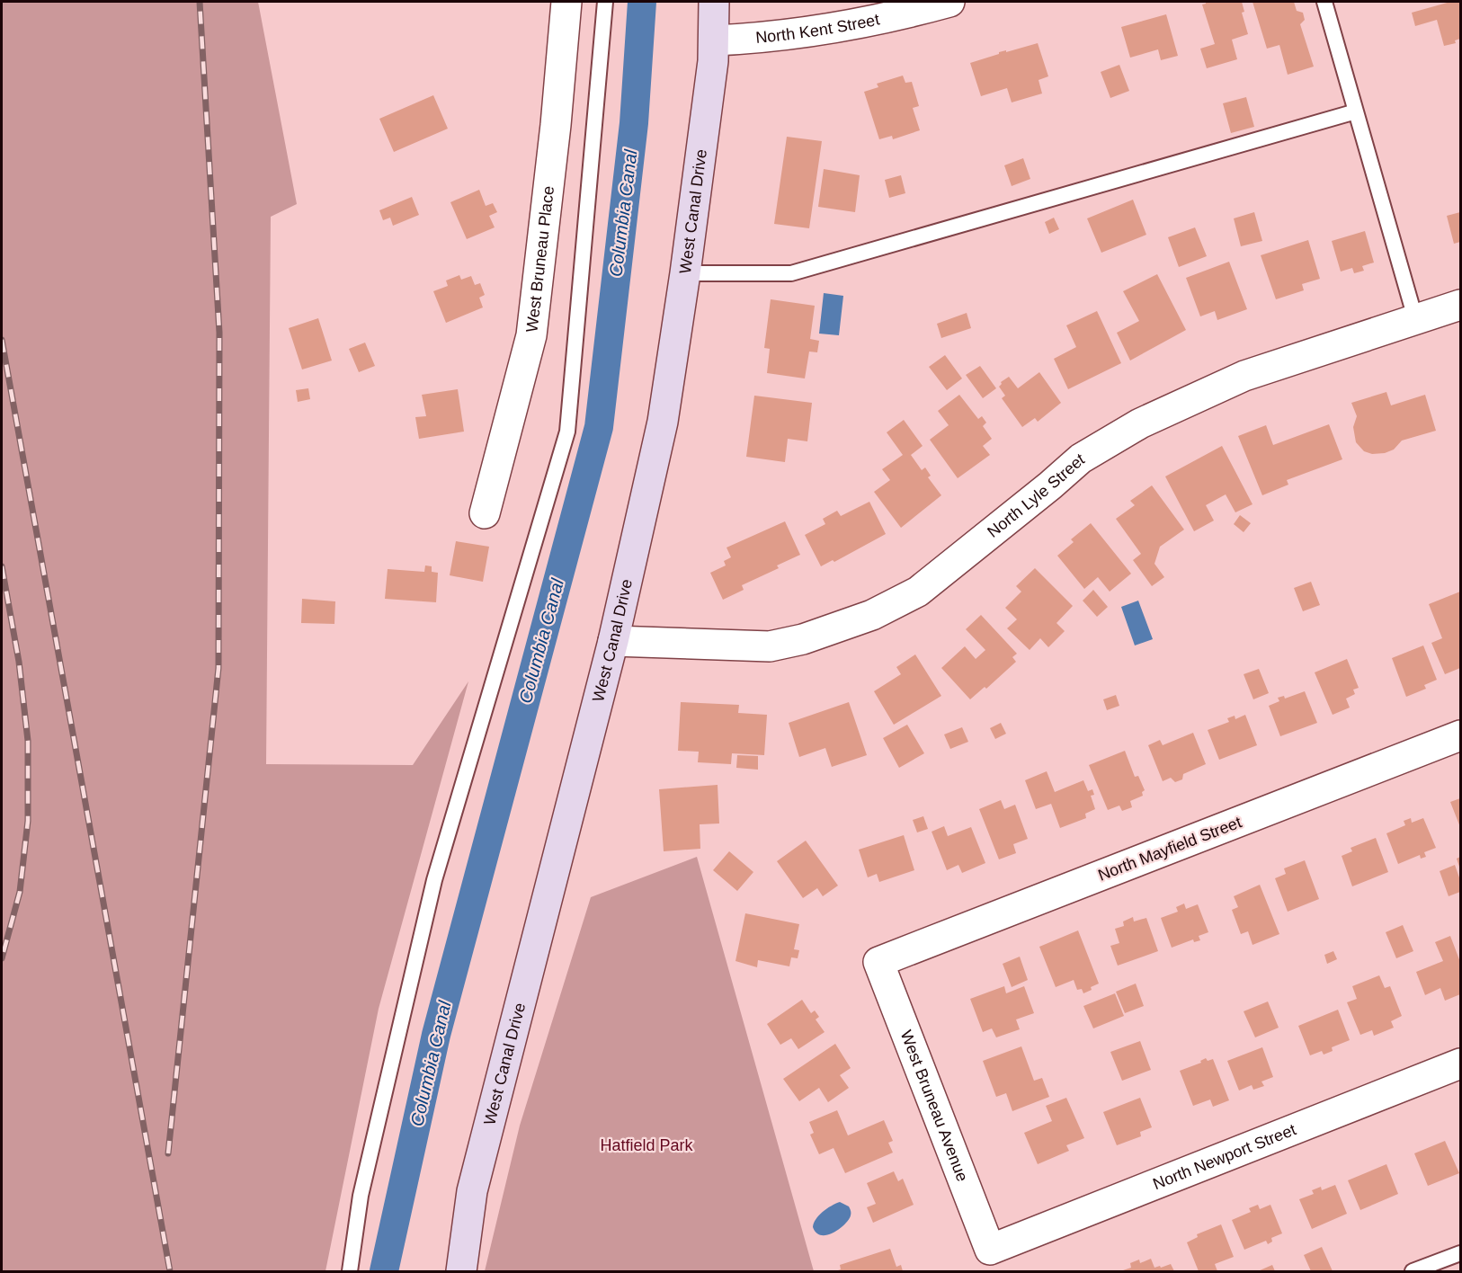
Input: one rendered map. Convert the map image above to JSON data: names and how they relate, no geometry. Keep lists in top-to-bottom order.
{
  "streets": {
    "street": [
      "North Kent Street",
      "West Canal Drive",
      "West Bruneau Place",
      "North Lyle Street",
      "North Mayfield Street",
      "West Bruneau Avenue",
      "North Newport Street"
    ]
  },
  "crossings": [
    ["North Kent Street", "West Canal Drive"],
    ["West Canal Drive", "North Lyle Street"],
    ["North Mayfield Street", "West Bruneau Avenue"],
    ["West Bruneau Avenue", "North Newport Street"]
  ],
  "water": ["Columbia Canal"],
  "parks": ["Hatfield Park"]
}
